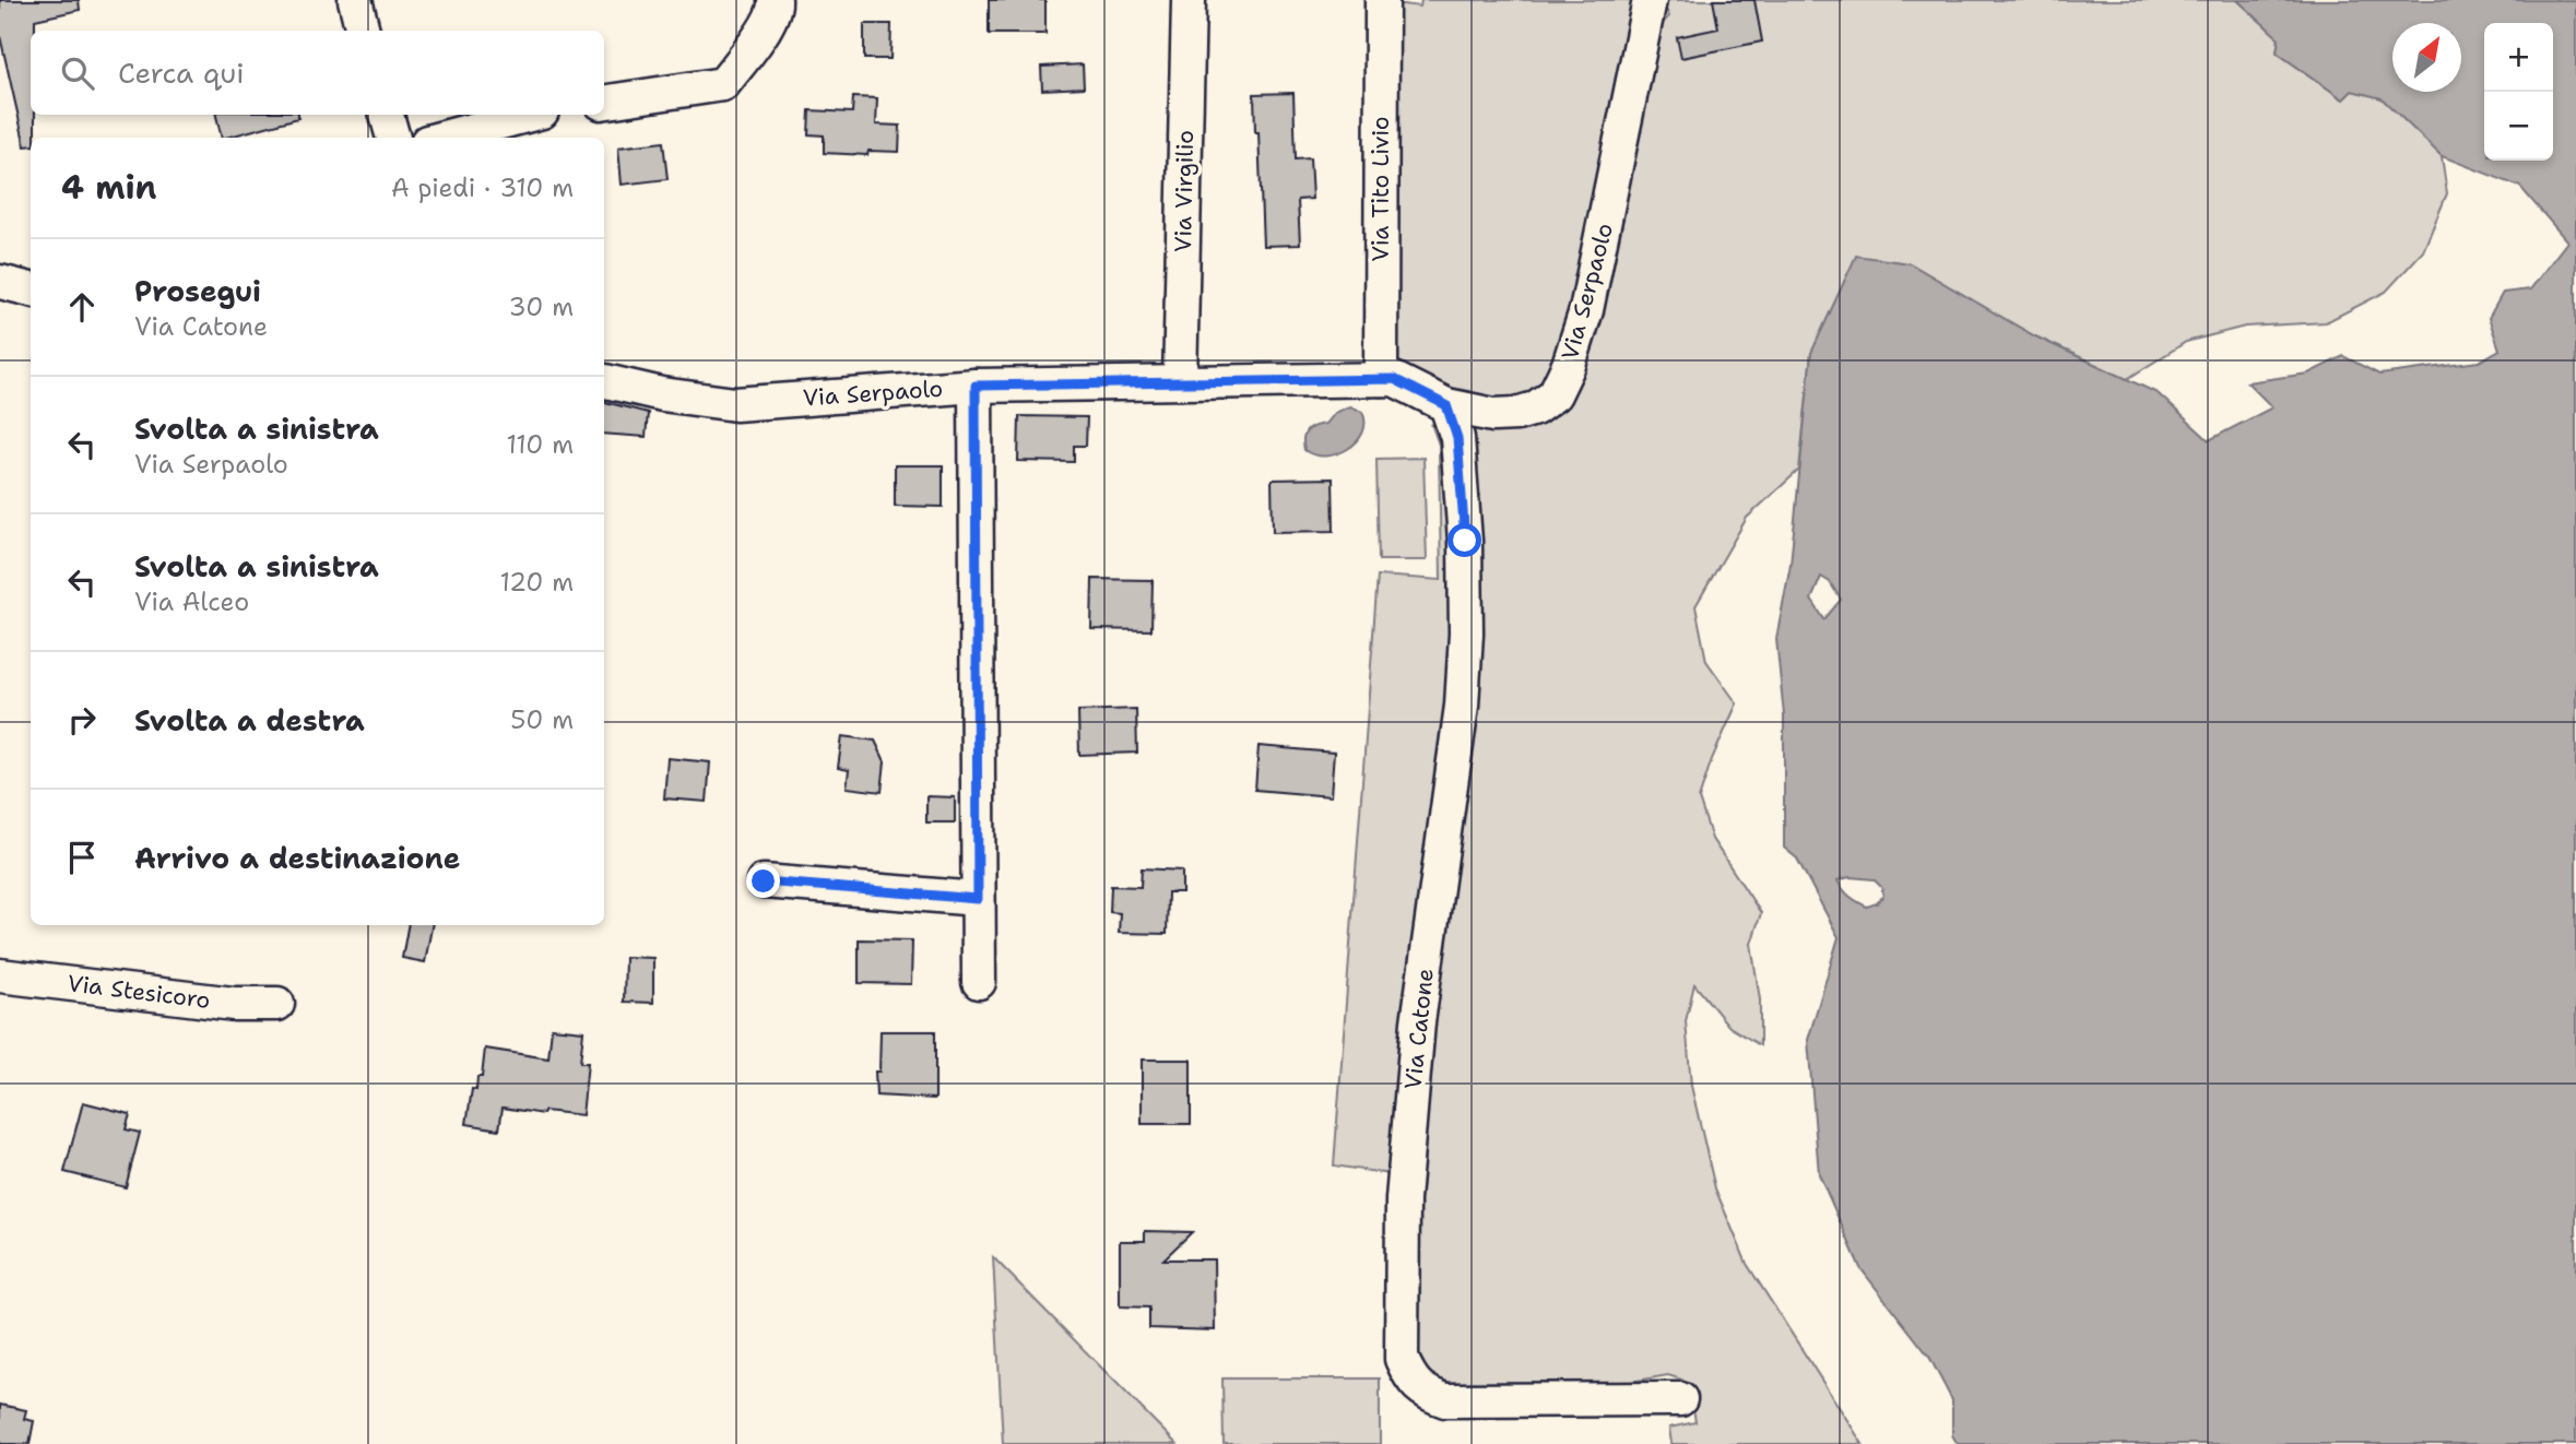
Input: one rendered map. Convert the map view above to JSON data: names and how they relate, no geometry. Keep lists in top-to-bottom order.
{
  "streets": {
    "street": [
      "Via Tito Livio",
      "Via Virgilio",
      "Via Serpaolo",
      "Via Stesicoro",
      "Via Catone"
    ]
  },
  "crossings": [
    ["Via Tito Livio", "Via Serpaolo"],
    ["Via Virgilio", "Via Serpaolo"],
    ["Via Serpaolo", "Via Catone"]
  ],
  "north": "top right",
  "page": {
    "map_buttons": ["+", "−"],
    "search": "Cerca qui",
    "heading": ["4 min", "A piedi · 310 m"],
    "list": [
      ["Prosegui", "Via Catone", "30 m"],
      ["Svolta a sinistra", "Via Serpaolo", "110 m"],
      ["Svolta a sinistra", "Via Alceo", "120 m"],
      ["Svolta a destra", "50 m"],
      "Arrivo a destinazione"
    ]
  }
}
